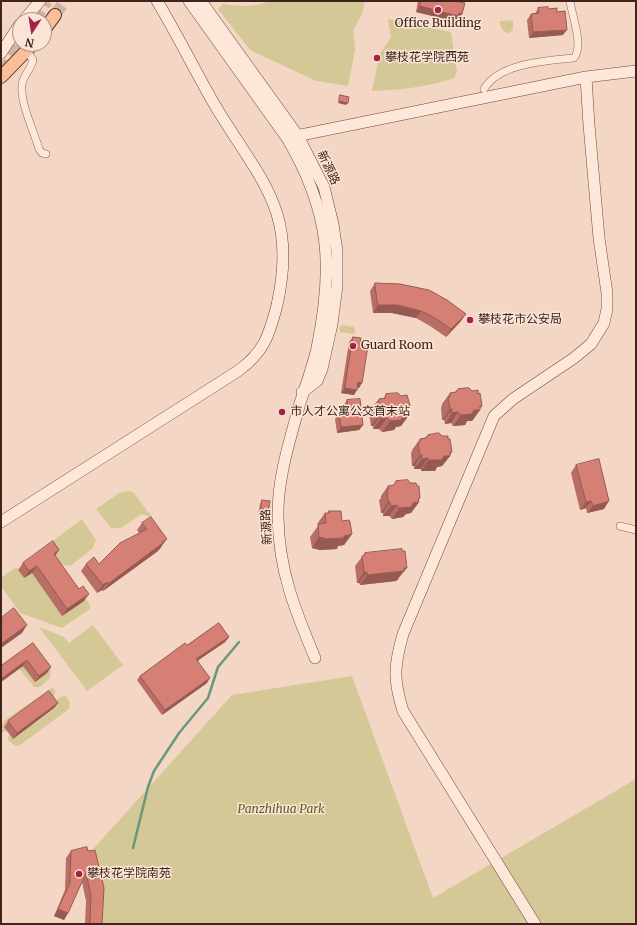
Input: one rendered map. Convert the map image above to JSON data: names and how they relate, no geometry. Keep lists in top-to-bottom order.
{
  "streets": {
    "street": ["新源路"]
  },
  "parks": ["Panzhihua Park"],
  "places": [
    "Office Building",
    "攀枝花学院西苑",
    "攀枝花市公安局",
    "Guard Room",
    "市人才公寓公交首末站",
    "攀枝花学院南苑"
  ],
  "north": "bottom"
}
